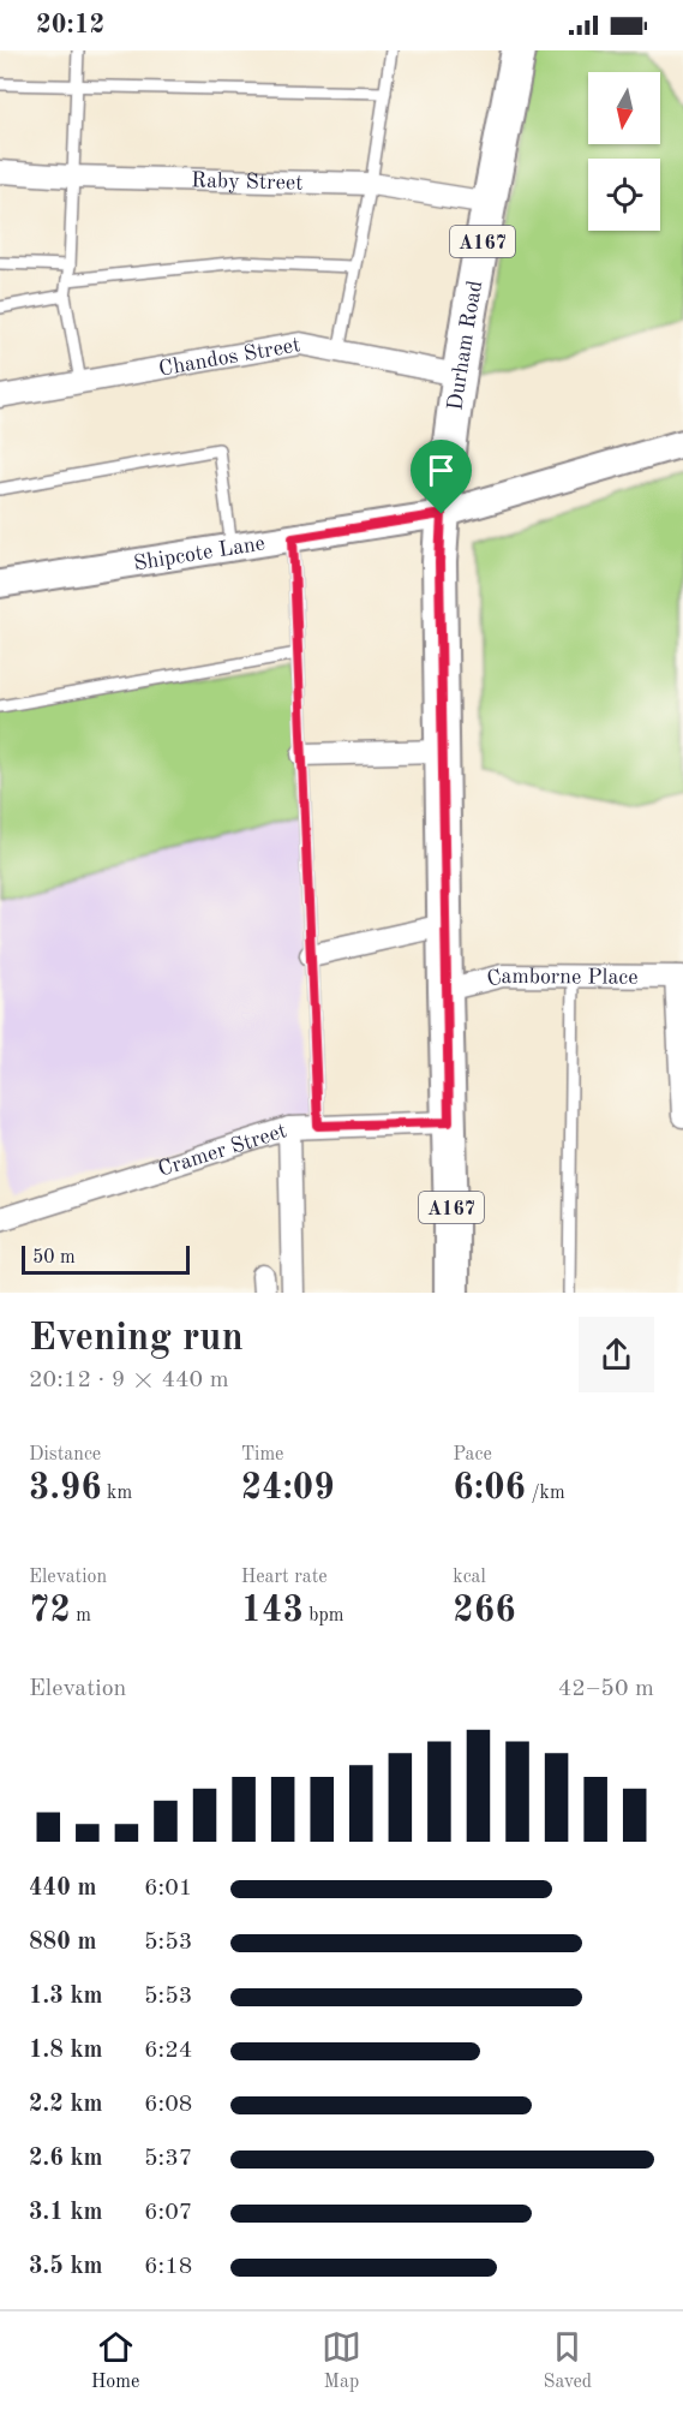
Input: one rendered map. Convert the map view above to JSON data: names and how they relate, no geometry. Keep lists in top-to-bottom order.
{
  "streets": {
    "main road": ["A167", "Durham Road"],
    "street": [
      "Raby Street",
      "Chandos Street",
      "Shipcote Lane",
      "Camborne Place",
      "Cramer Street"
    ]
  },
  "crossings": [
    ["Raby Street", "Durham Road"],
    ["Durham Road", "Chandos Street"],
    ["Durham Road", "Shipcote Lane"],
    ["Durham Road", "Camborne Place"],
    ["Durham Road", "Cramer Street"]
  ],
  "scale_bar": "50 m",
  "north": "bottom",
  "page": {
    "status": "20:12",
    "scale": "50 m",
    "heading": ["Evening run", "20:12 · 9 × 440 m"],
    "stats": [
      ["Distance", "3.96 km"],
      ["Time", "24:09"],
      ["Pace", "6:06 /km"],
      ["Elevation", "72 m"],
      ["Heart rate", "143 bpm"],
      ["kcal", "266"]
    ],
    "chart": ["Elevation", "42–50 m"],
    "list": [
      {
        "name": "440 m",
        "note": "6:01"
      },
      {
        "name": "880 m",
        "note": "5:53"
      },
      {
        "name": "1.3 km",
        "note": "5:53"
      },
      {
        "name": "1.8 km",
        "note": "6:24"
      },
      {
        "name": "2.2 km",
        "note": "6:08"
      },
      {
        "name": "2.6 km",
        "note": "5:37"
      },
      {
        "name": "3.1 km",
        "note": "6:07"
      },
      {
        "name": "3.5 km",
        "note": "6:18"
      }
    ],
    "tabs": ["Home", "Map", "Saved"]
  }
}
